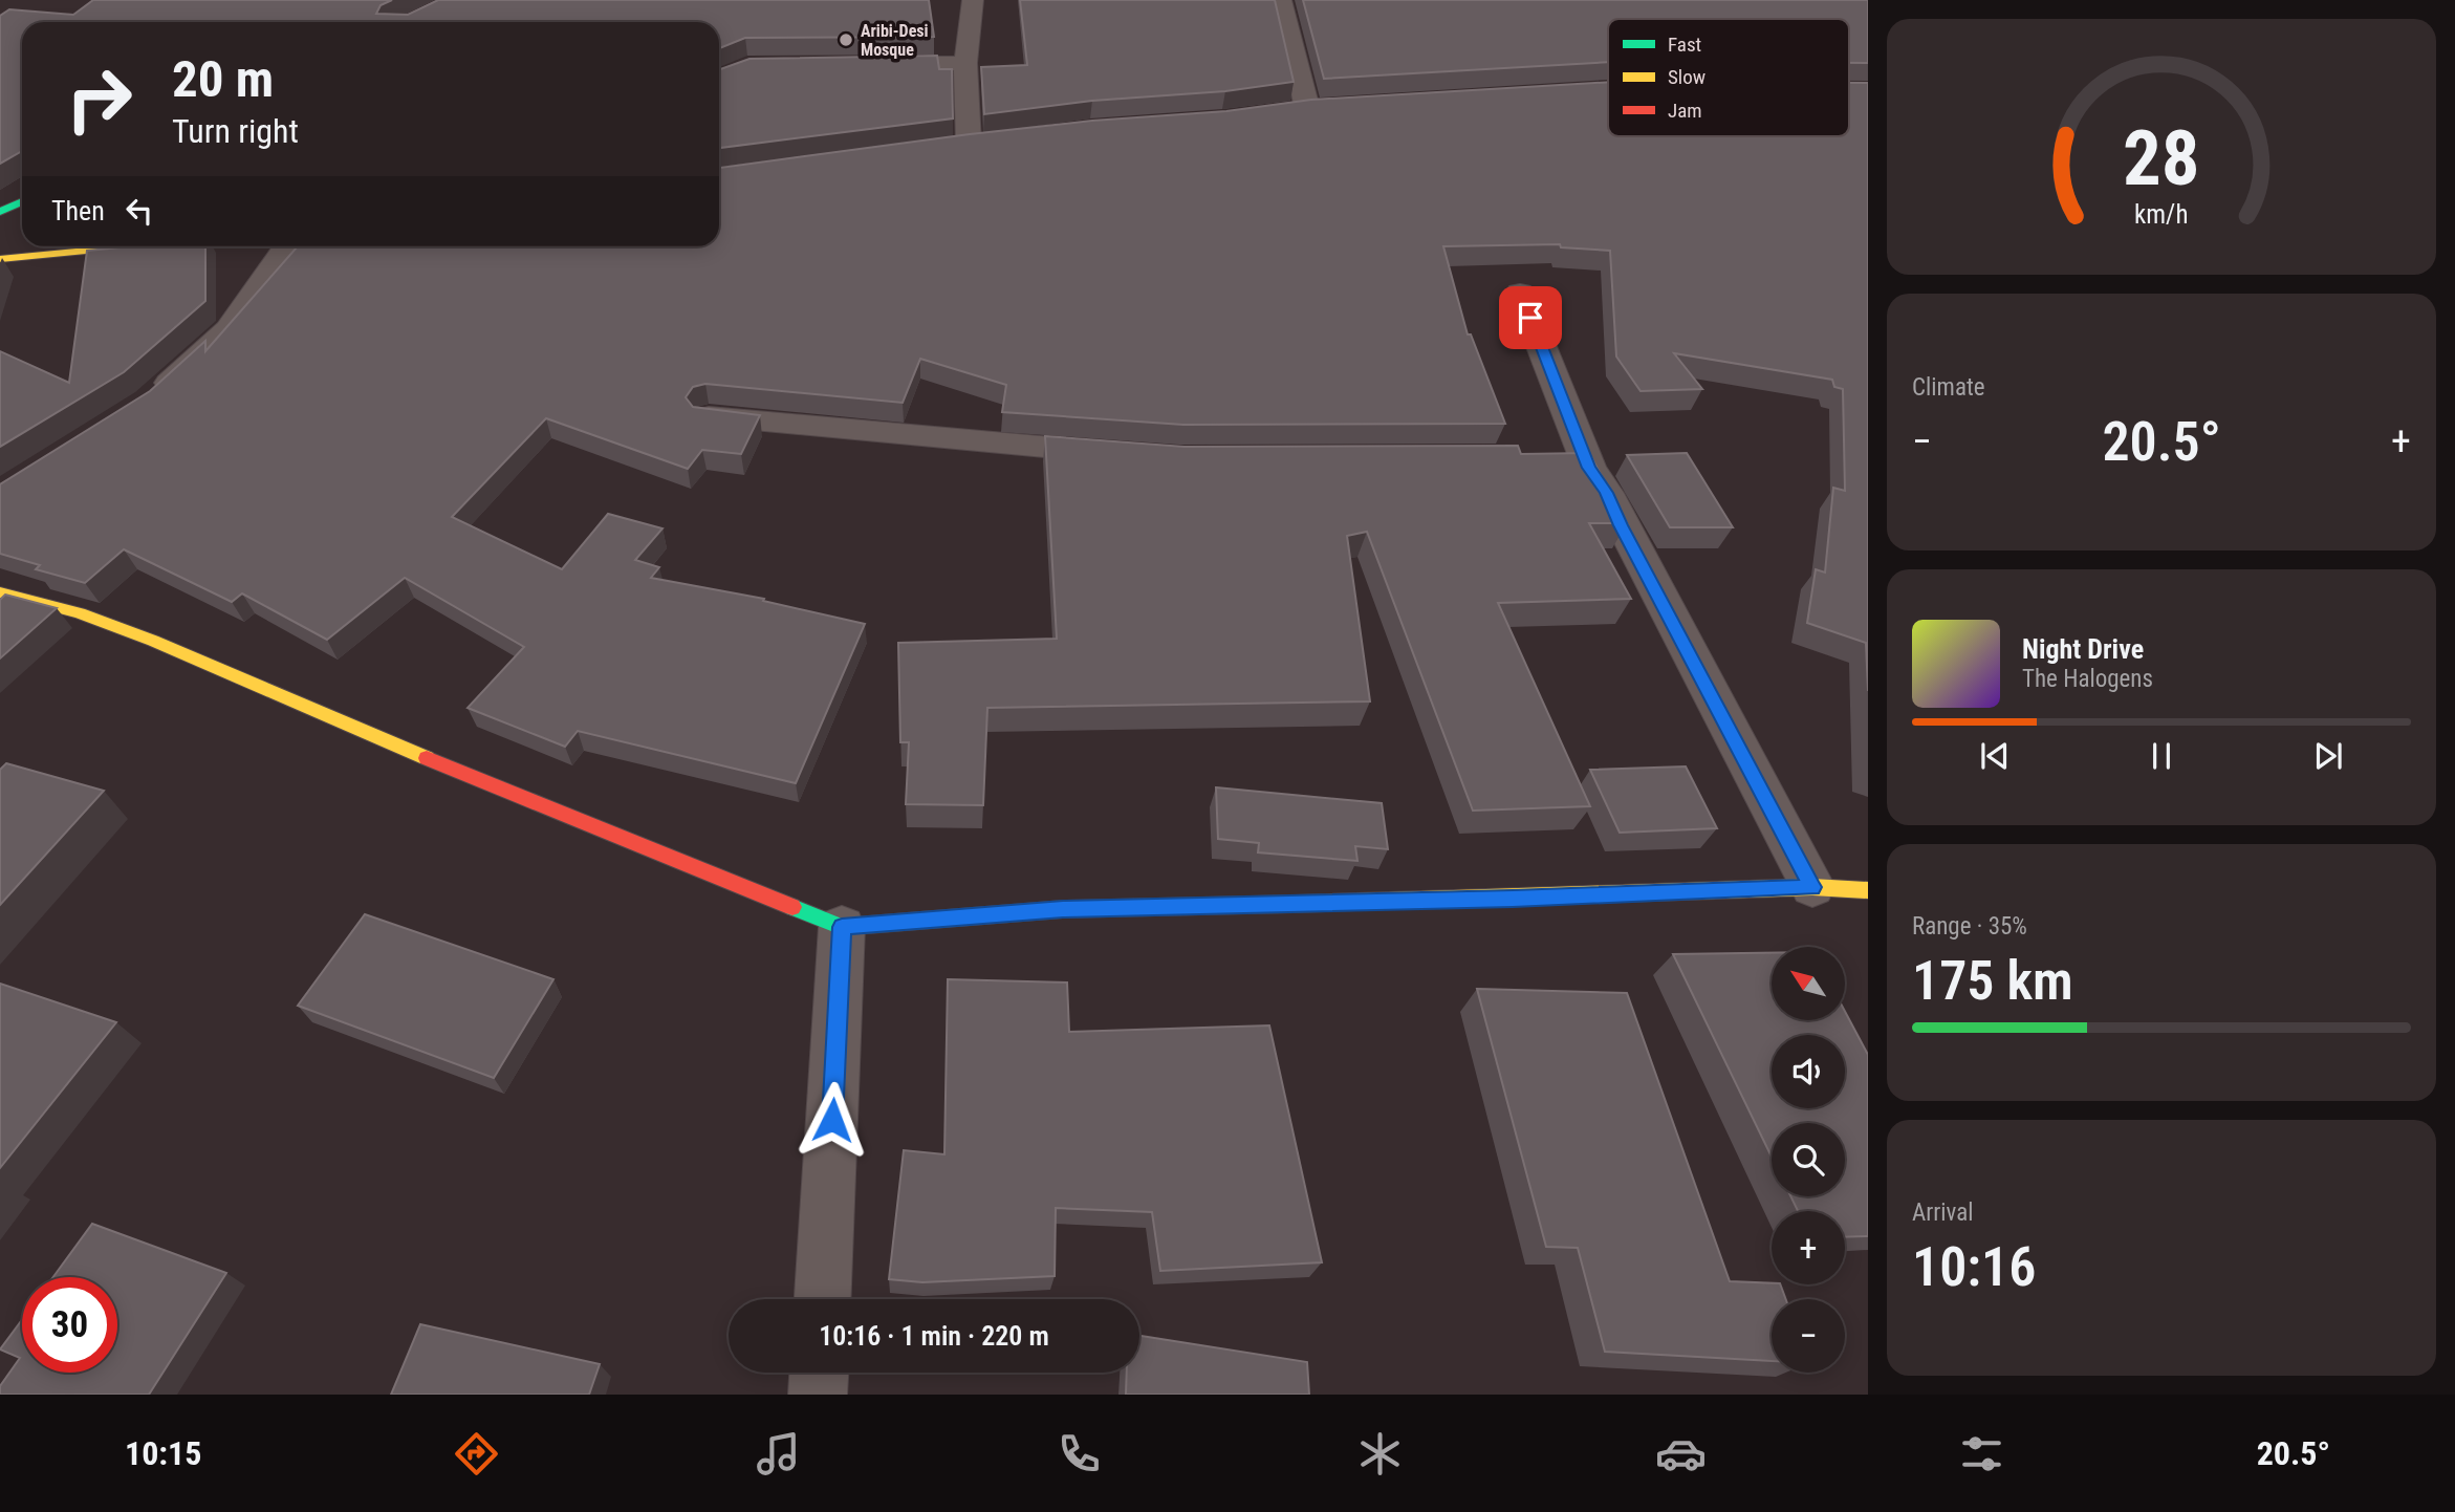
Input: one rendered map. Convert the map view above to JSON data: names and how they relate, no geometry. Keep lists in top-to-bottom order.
{
  "places": ["Aribi-Desi Mosque"],
  "legend": ["Fast", "Slow", "Jam"],
  "north": "top left",
  "page": {
    "turn": ["20 m", "Turn right"],
    "then": "Then",
    "tile": [
      "Climate",
      ["Range · 35%", "175 km"],
      ["Arrival", "10:16"]
    ],
    "heat": ["−", "20.5°", "+"],
    "song": ["Night Drive", "The Halogens"],
    "map_buttons": ["+", "−"],
    "limit": "30",
    "trip": "10:16 · 1 min · 220 m",
    "tabs": ["10:15", "20.5°"],
    "gauge": ["28", "km/h"]
  }
}
